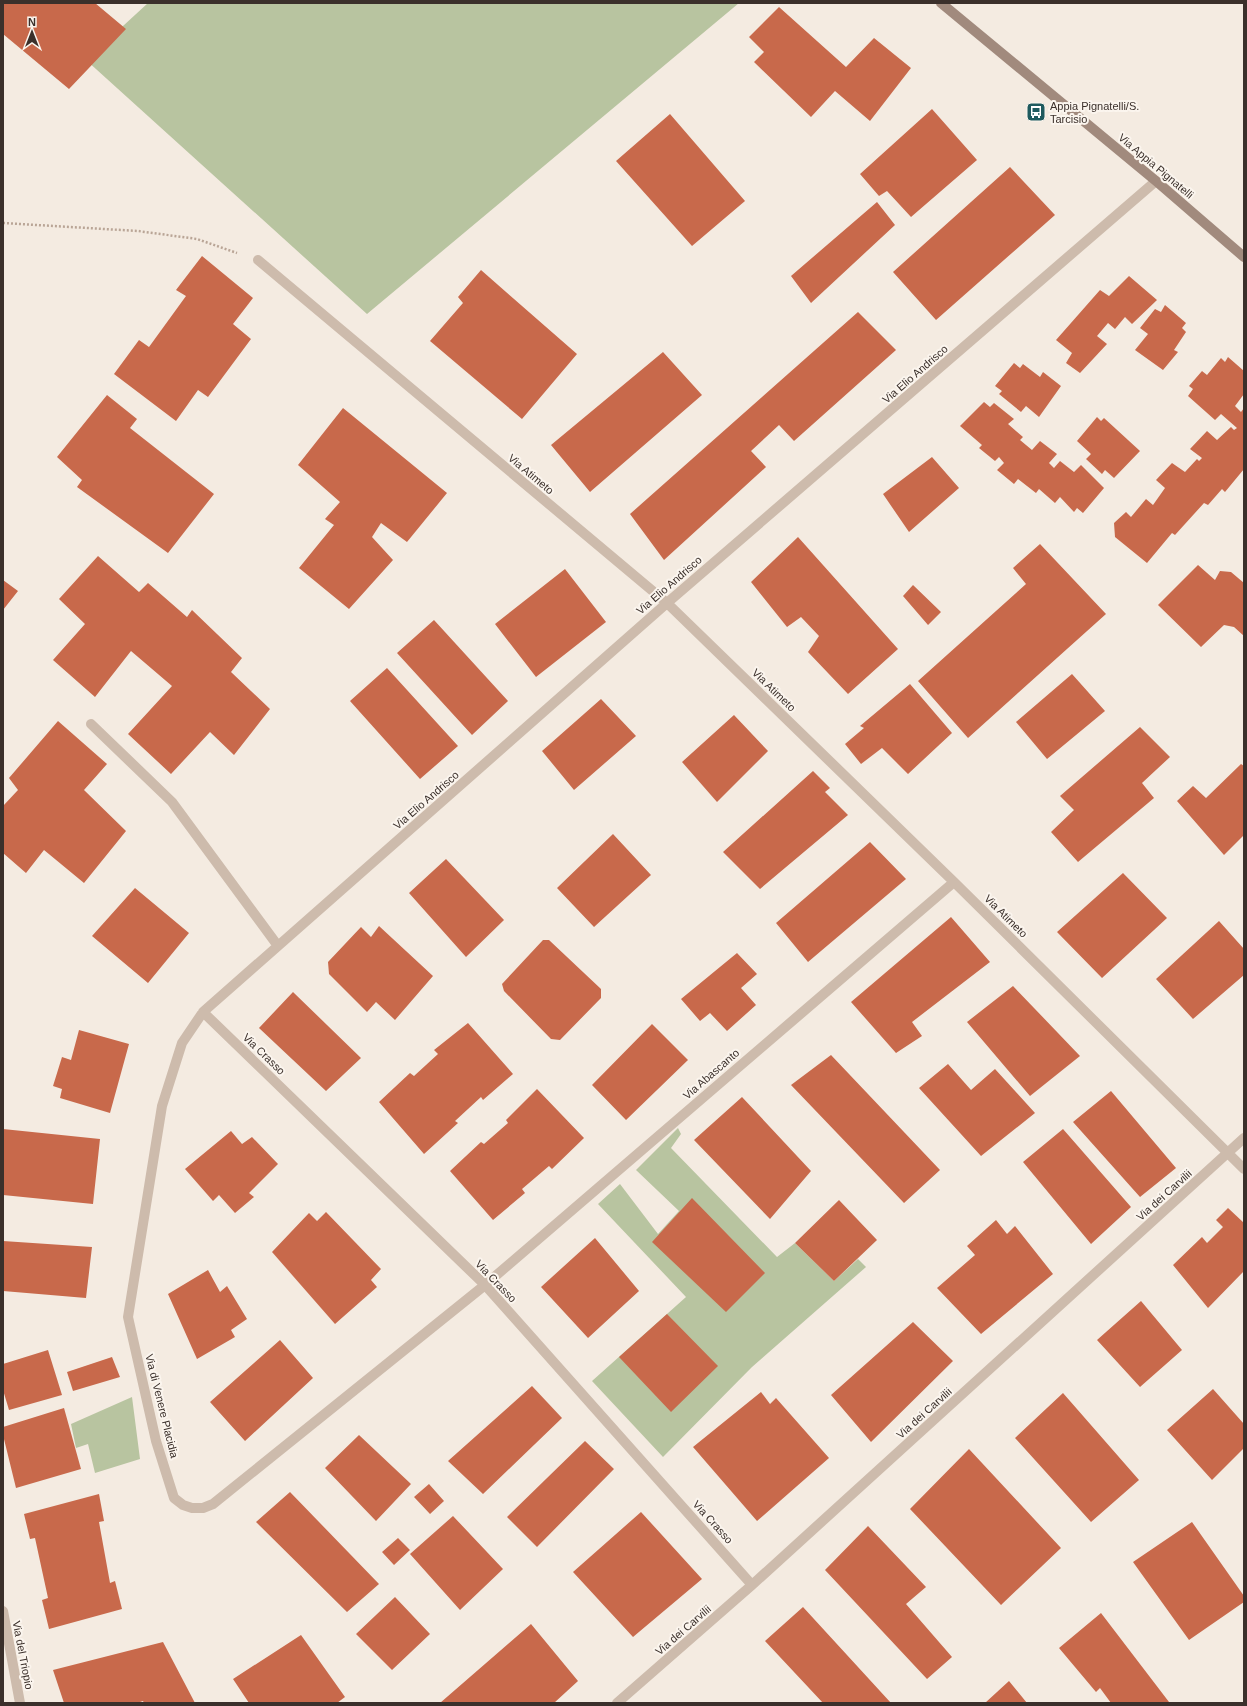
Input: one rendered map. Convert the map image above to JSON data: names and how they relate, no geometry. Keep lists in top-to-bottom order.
{
  "streets": {
    "street": [
      "Via Appia Pignatelli",
      "Via Elio Andrisco",
      "Via Atimeto",
      "Via Crasso",
      "Via Abascanto",
      "Via dei Carvilii",
      "Via di Venere Placidia",
      "Via del Triopio"
    ]
  },
  "crossings": [
    ["Via Appia Pignatelli", "Via Elio Andrisco"],
    ["Via Elio Andrisco", "Via Atimeto"],
    ["Via Elio Andrisco", "Via Crasso"],
    ["Via Elio Andrisco", "Via di Venere Placidia"],
    ["Via Atimeto", "Via Abascanto"],
    ["Via Atimeto", "Via dei Carvilii"],
    ["Via Crasso", "Via Abascanto"],
    ["Via Crasso", "Via dei Carvilii"],
    ["Via Crasso", "Via di Venere Placidia"],
    ["Via Abascanto", "Via di Venere Placidia"]
  ],
  "places": {
    "bus stop": ["Appia Pignatelli/S. Tarcisio"]
  },
  "north": "top"
}
